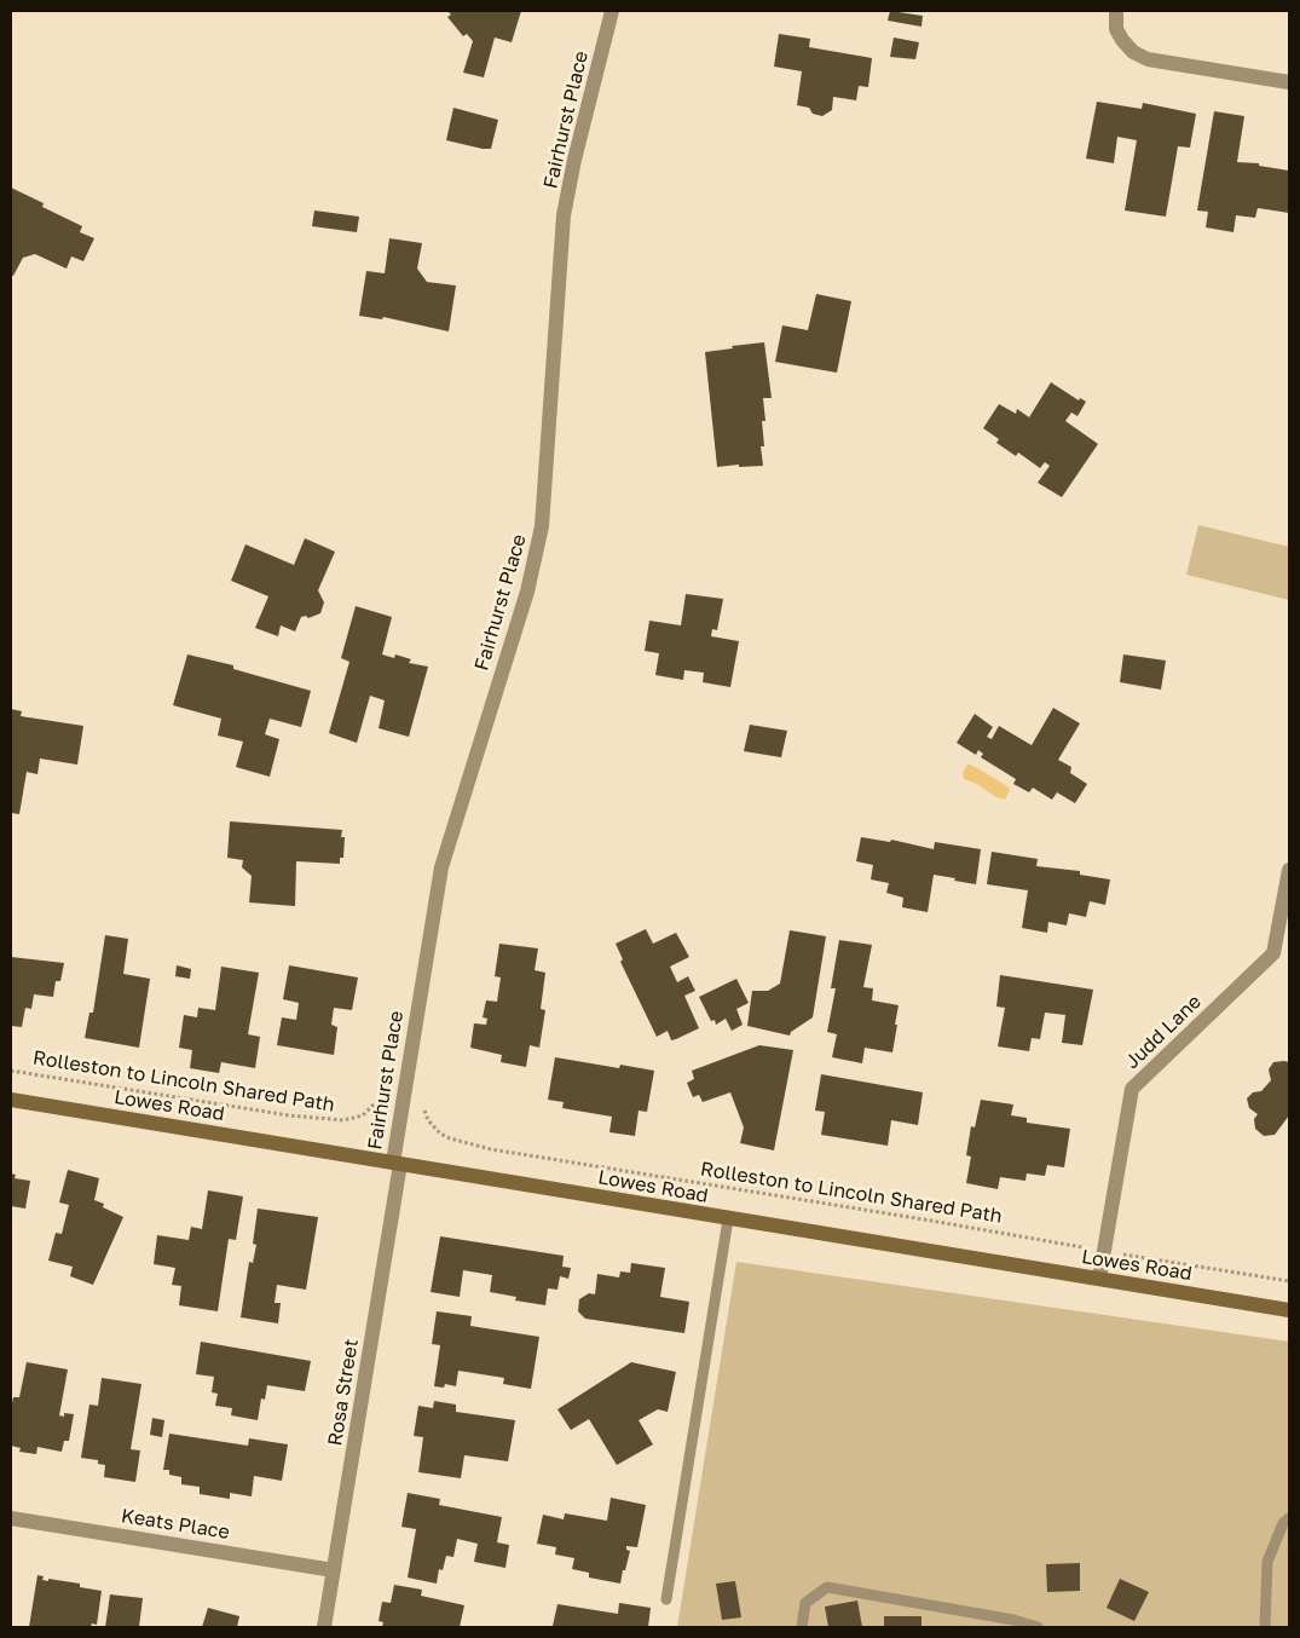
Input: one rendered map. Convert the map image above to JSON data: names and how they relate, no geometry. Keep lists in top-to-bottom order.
{
  "streets": {
    "main road": ["Lowes Road"],
    "street": [
      "Fairhurst Place",
      "Judd Lane",
      "Rosa Street",
      "Keats Place"
    ],
    "path": ["Rolleston to Lincoln Shared Path"]
  },
  "crossings": [
    ["Fairhurst Place", "Lowes Road"],
    ["Fairhurst Place", "Rosa Street"],
    ["Judd Lane", "Rolleston to Lincoln Shared Path"],
    ["Judd Lane", "Lowes Road"],
    ["Lowes Road", "Rosa Street"],
    ["Rosa Street", "Keats Place"]
  ]
}
